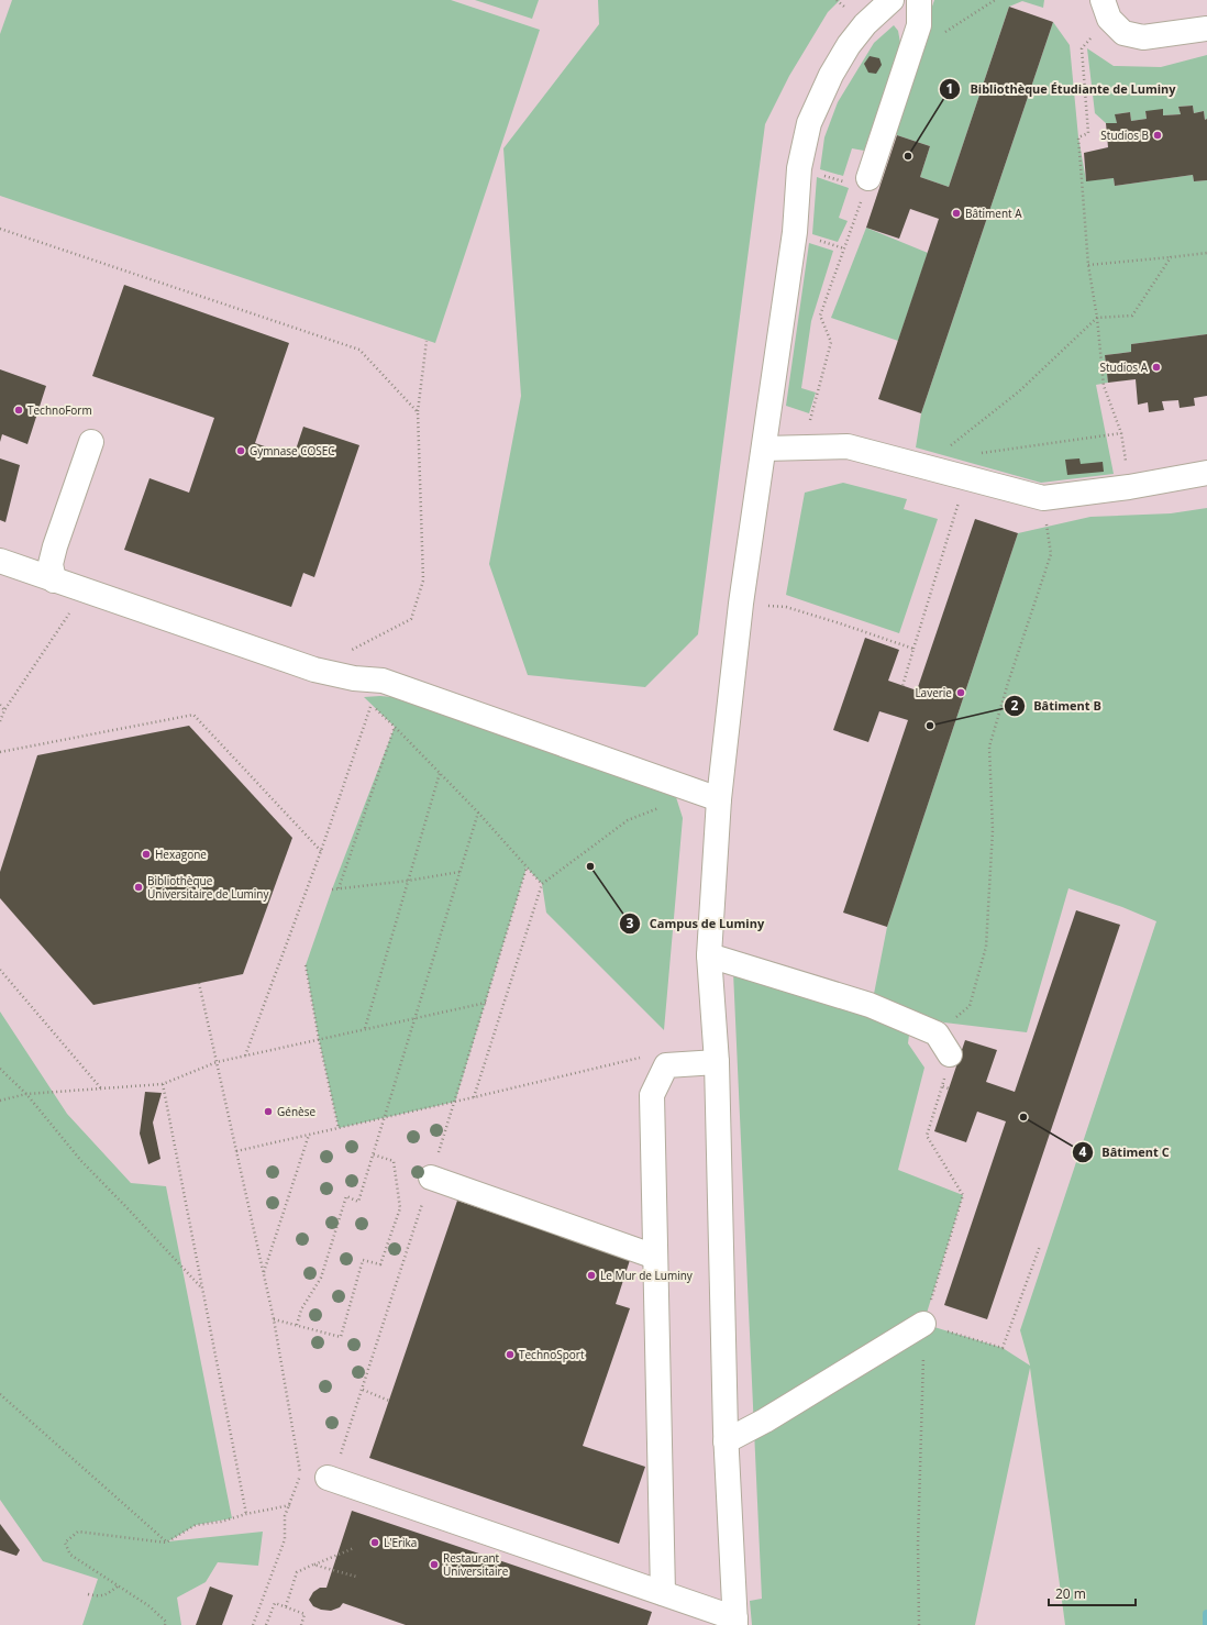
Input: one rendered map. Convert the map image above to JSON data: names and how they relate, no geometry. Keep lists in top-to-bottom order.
{
  "places": [
    "Studios B",
    "Bibliothèque Étudiante de Luminy",
    "Bâtiment A",
    "Studios A",
    "TechnoForm",
    "Gymnase COSEC",
    "Laverie",
    "Bâtiment B",
    "Hexagone",
    "Campus de Luminy",
    "Bibliothèque Universitaire de Luminy",
    "Génèse",
    "Bâtiment C",
    "Le Mur de Luminy",
    "TechnoSport",
    "L'Erika",
    "Restaurant Universitaire"
  ],
  "scale_bar": "20 m"
}
